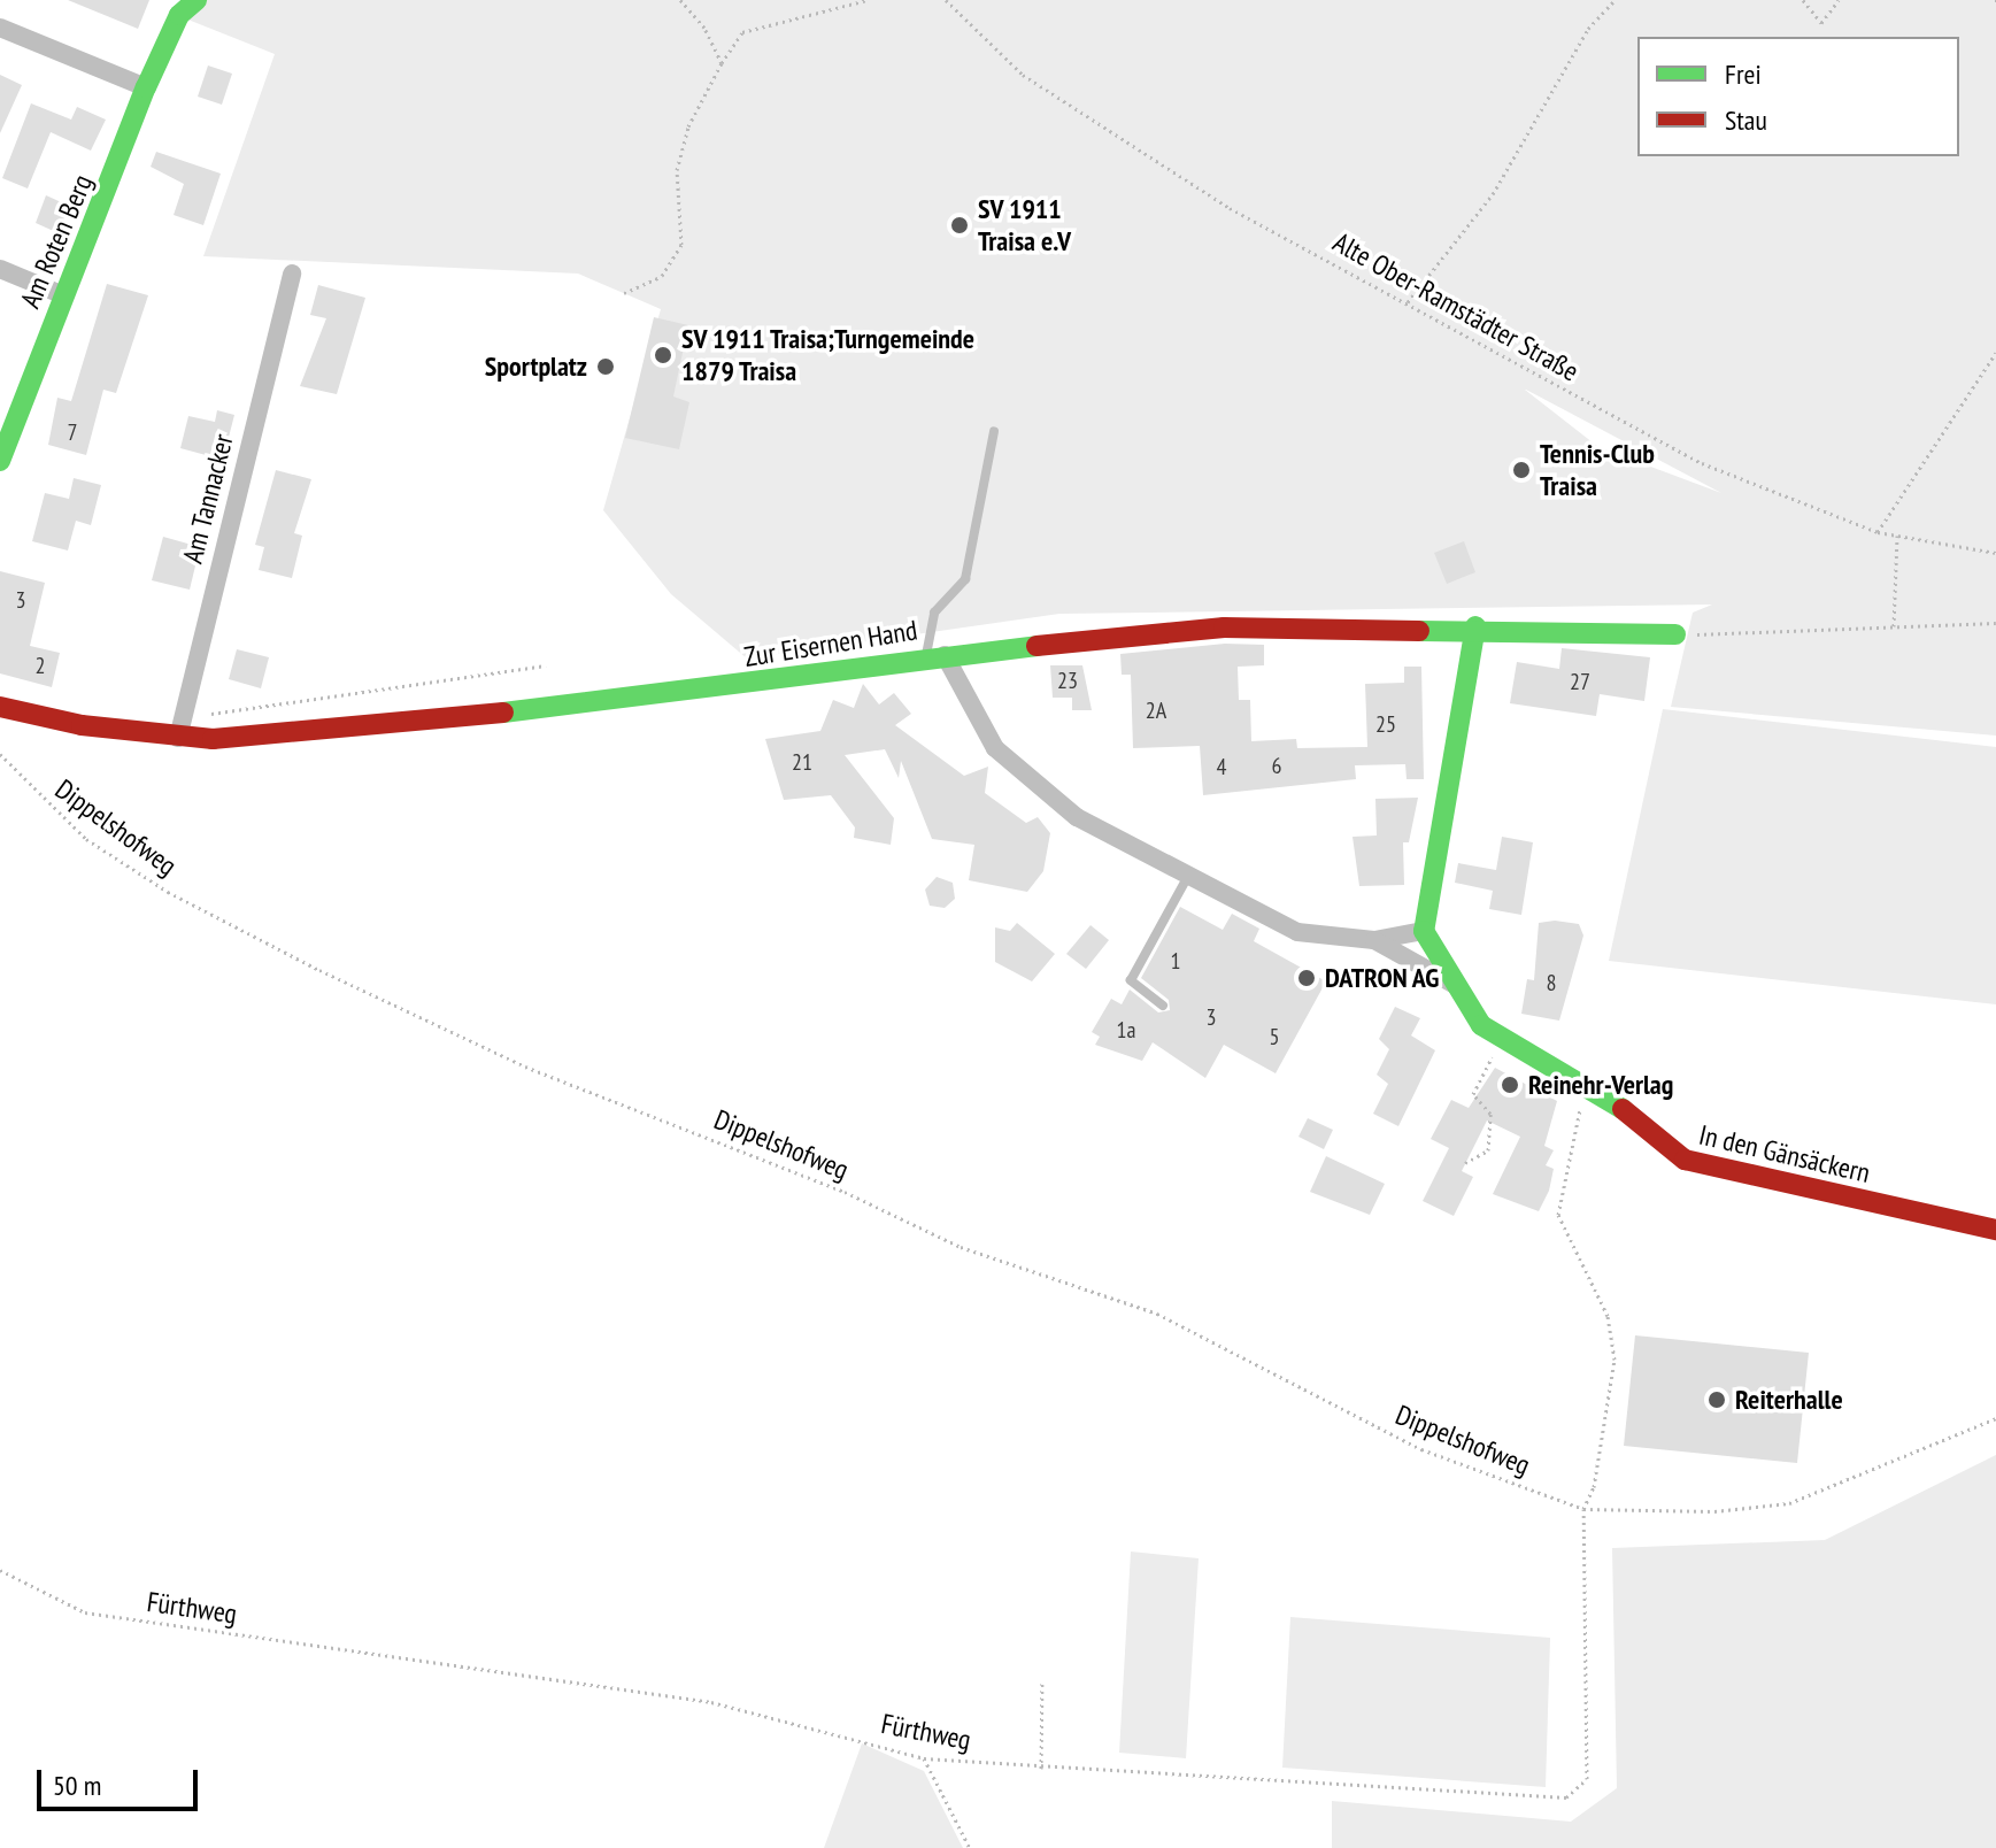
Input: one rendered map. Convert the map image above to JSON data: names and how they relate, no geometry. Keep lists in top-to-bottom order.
{
  "streets": {
    "street": [
      "Am Roten Berg",
      "Am Tannacker",
      "Zur Eisernen Hand",
      "In den Gänsäckern"
    ],
    "path": ["Alte Ober-Ramstädter Straße", "Dippelshofweg", "Fürthweg"]
  },
  "crossings": [
    ["Am Tannacker", "Zur Eisernen Hand"],
    ["Zur Eisernen Hand", "In den Gänsäckern"],
    ["Dippelshofweg", "Fürthweg"]
  ],
  "places": [
    "SV 1911 Traisa e.V",
    "SV 1911 Traisa;Turngemeinde 1879 Traisa",
    "Sportplatz",
    "Tennis-Club Traisa",
    "DATRON AG",
    "Reinehr-Verlag",
    "Reiterhalle"
  ],
  "house_numbers": [
    "7",
    "3",
    "2",
    "23",
    "27",
    "2A",
    "25",
    "21",
    "6",
    "4",
    "1",
    "8",
    "3",
    "1a",
    "5"
  ],
  "legend": ["Frei", "Stau"],
  "scale_bar": "50 m"
}
